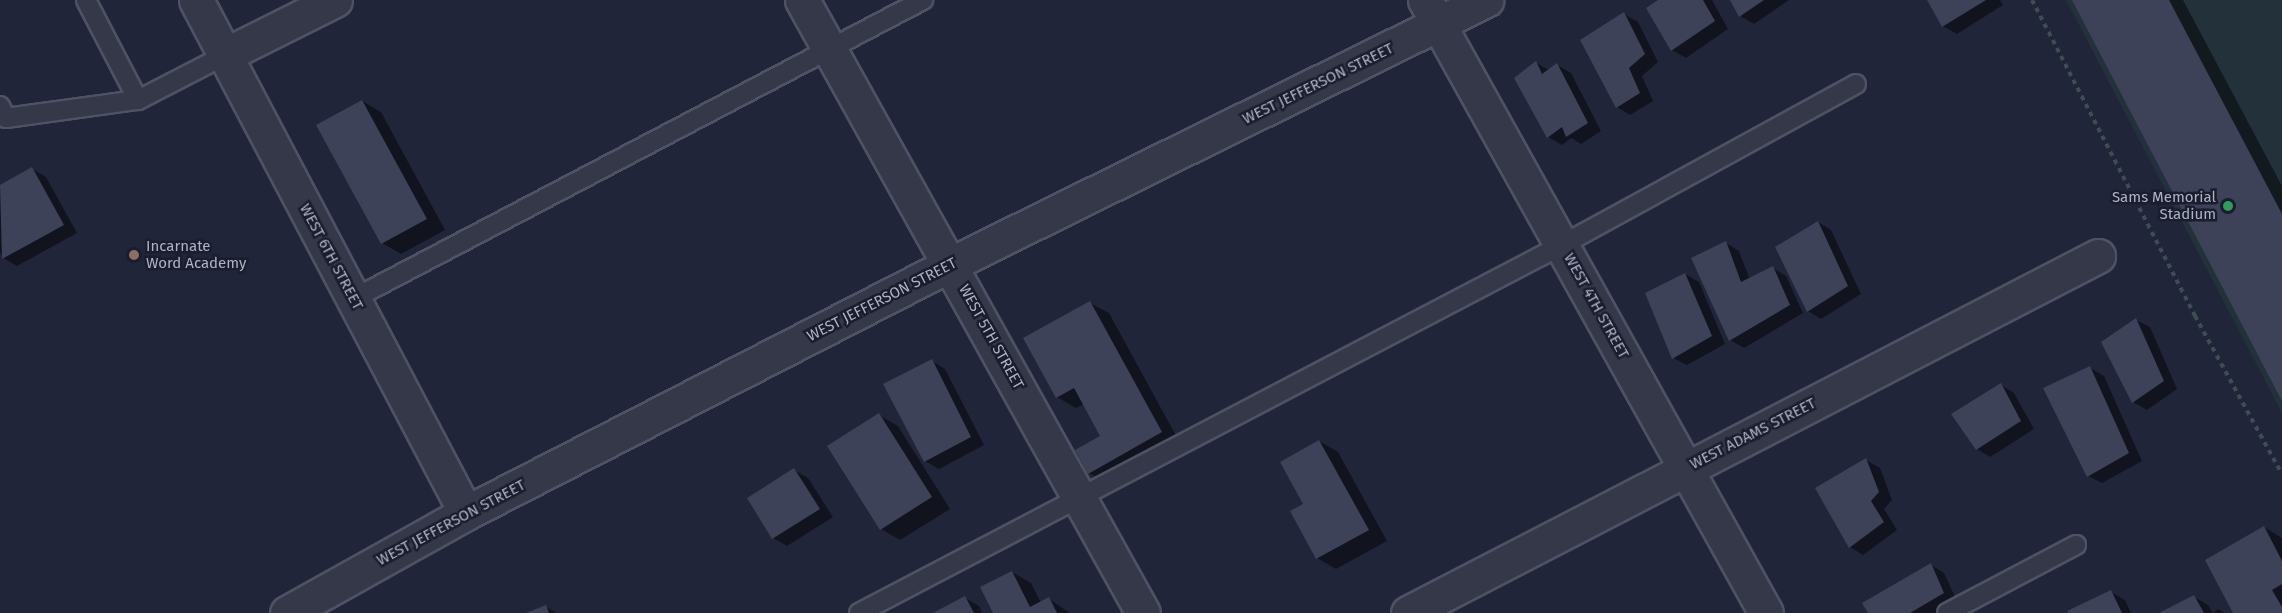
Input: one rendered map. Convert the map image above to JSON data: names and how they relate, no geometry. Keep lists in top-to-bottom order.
{
  "streets": {
    "street": [
      "WEST JEFFERSON STREET",
      "WEST 6TH STREET",
      "WEST 4TH STREET",
      "WEST 5TH STREET",
      "WEST ADAMS STREET"
    ]
  },
  "crossings": [
    ["WEST JEFFERSON STREET", "WEST 6TH STREET"],
    ["WEST JEFFERSON STREET", "WEST 4TH STREET"],
    ["WEST JEFFERSON STREET", "WEST 5TH STREET"],
    ["WEST 4TH STREET", "WEST ADAMS STREET"]
  ],
  "places": ["Sams Memorial Stadium", "Incarnate Word Academy"]
}
